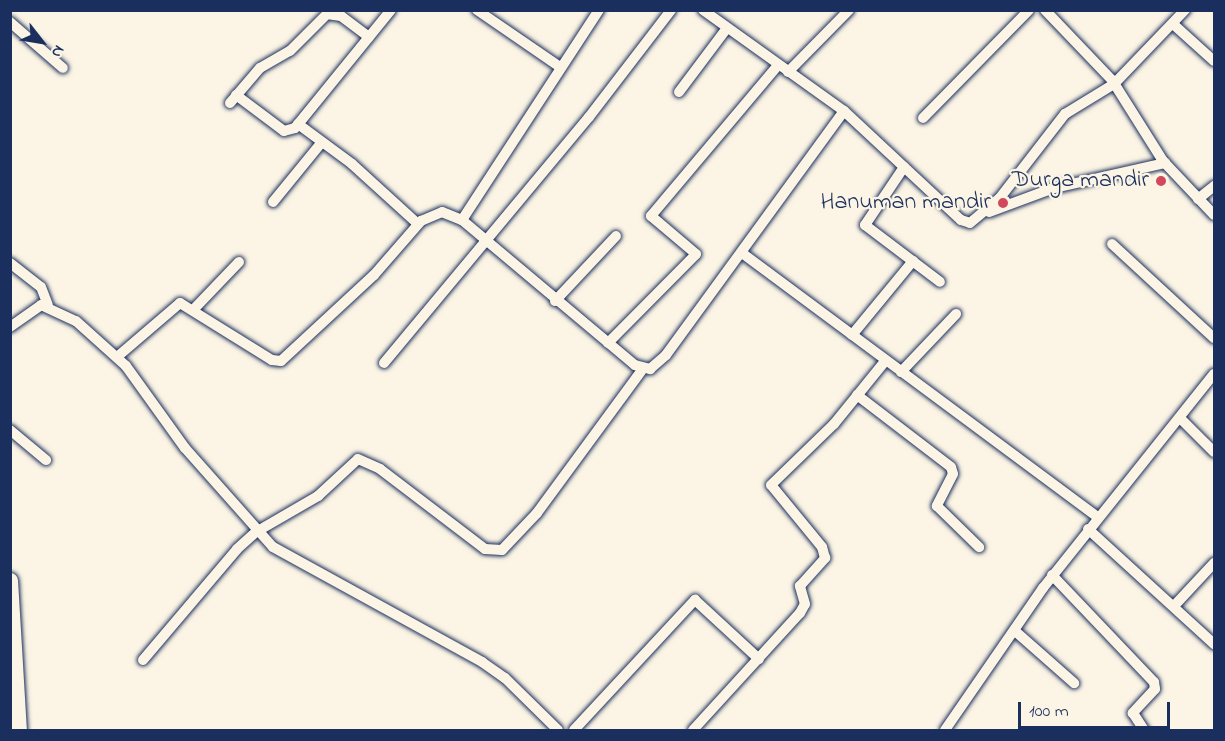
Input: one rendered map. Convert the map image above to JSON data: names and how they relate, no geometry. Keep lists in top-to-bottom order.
{
  "places": ["Durga mandir", "Hanuman mandir"],
  "scale_bar": "100 m",
  "north": "bottom right"
}
